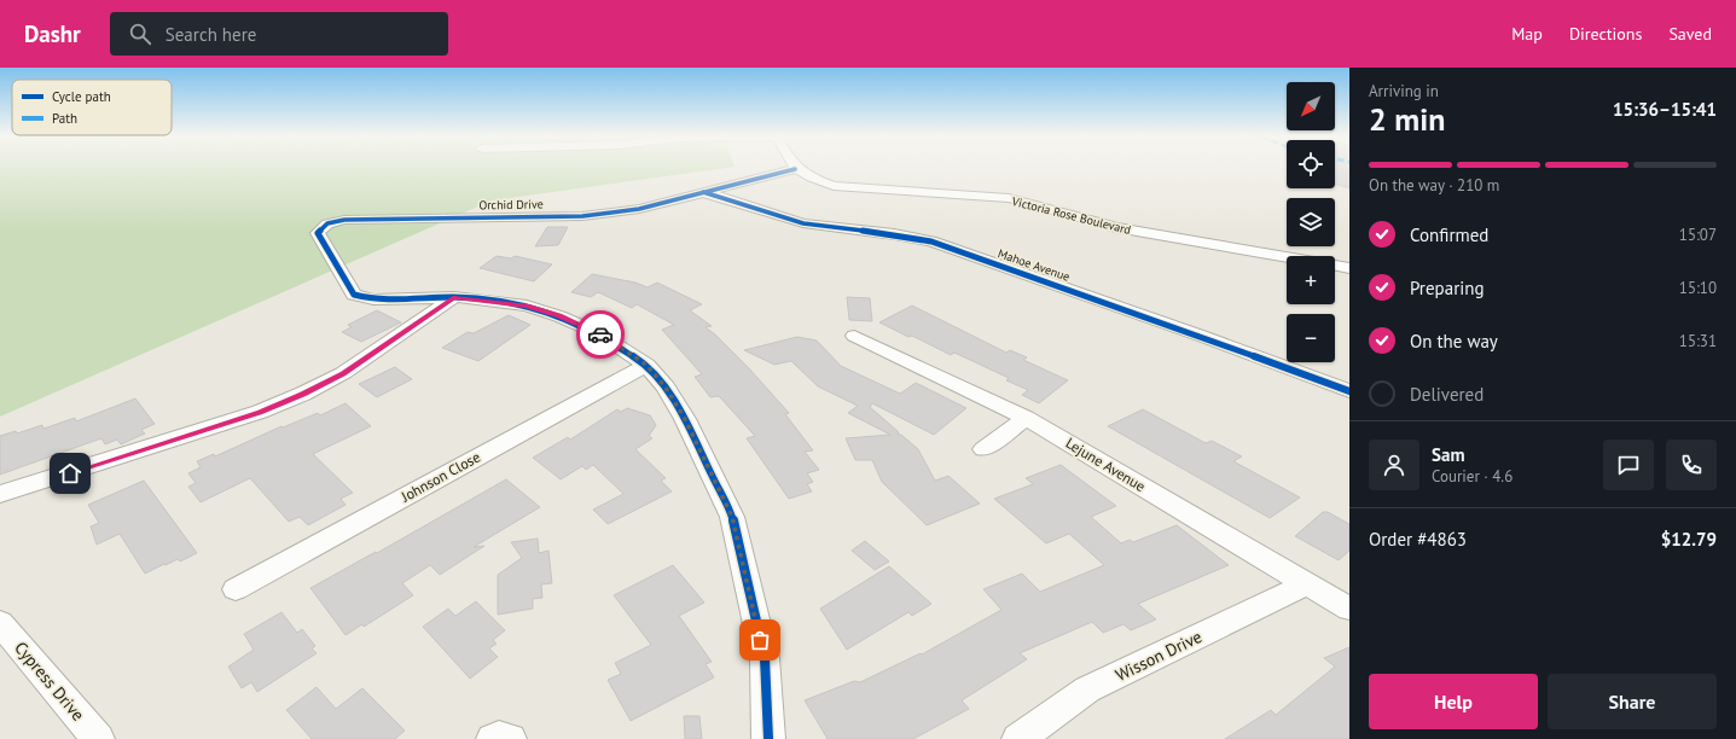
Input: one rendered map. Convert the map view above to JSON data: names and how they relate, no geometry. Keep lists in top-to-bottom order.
{
  "streets": {
    "street": [
      "Orchid Drive",
      "Victoria Rose Boulevard",
      "Mahoe Avenue",
      "Lejune Avenue",
      "Johnson Close",
      "Wisson Drive",
      "Cypress Drive"
    ]
  },
  "crossings": [
    ["Orchid Drive", "Victoria Rose Boulevard"],
    ["Orchid Drive", "Mahoe Avenue"],
    ["Lejune Avenue", "Wisson Drive"]
  ],
  "legend": ["Cycle path", "Path"],
  "north": "bottom left",
  "page": {
    "header": "Dashr",
    "search": "Search here",
    "nav": ["Map", "Directions", "Saved"],
    "heading": ["2 min", "Arriving in", "15:36–15:41"],
    "panel": [
      "Sam",
      "Courier · 4.6",
      "Order #4863",
      "$12.79"
    ],
    "map_buttons": ["+", "−"],
    "bar": "On the way · 210 m",
    "list": [
      ["Confirmed", "15:07"],
      ["Preparing", "15:10"],
      ["On the way", "15:31"],
      "Delivered"
    ],
    "buttons": ["Help", "Share"]
  }
}
